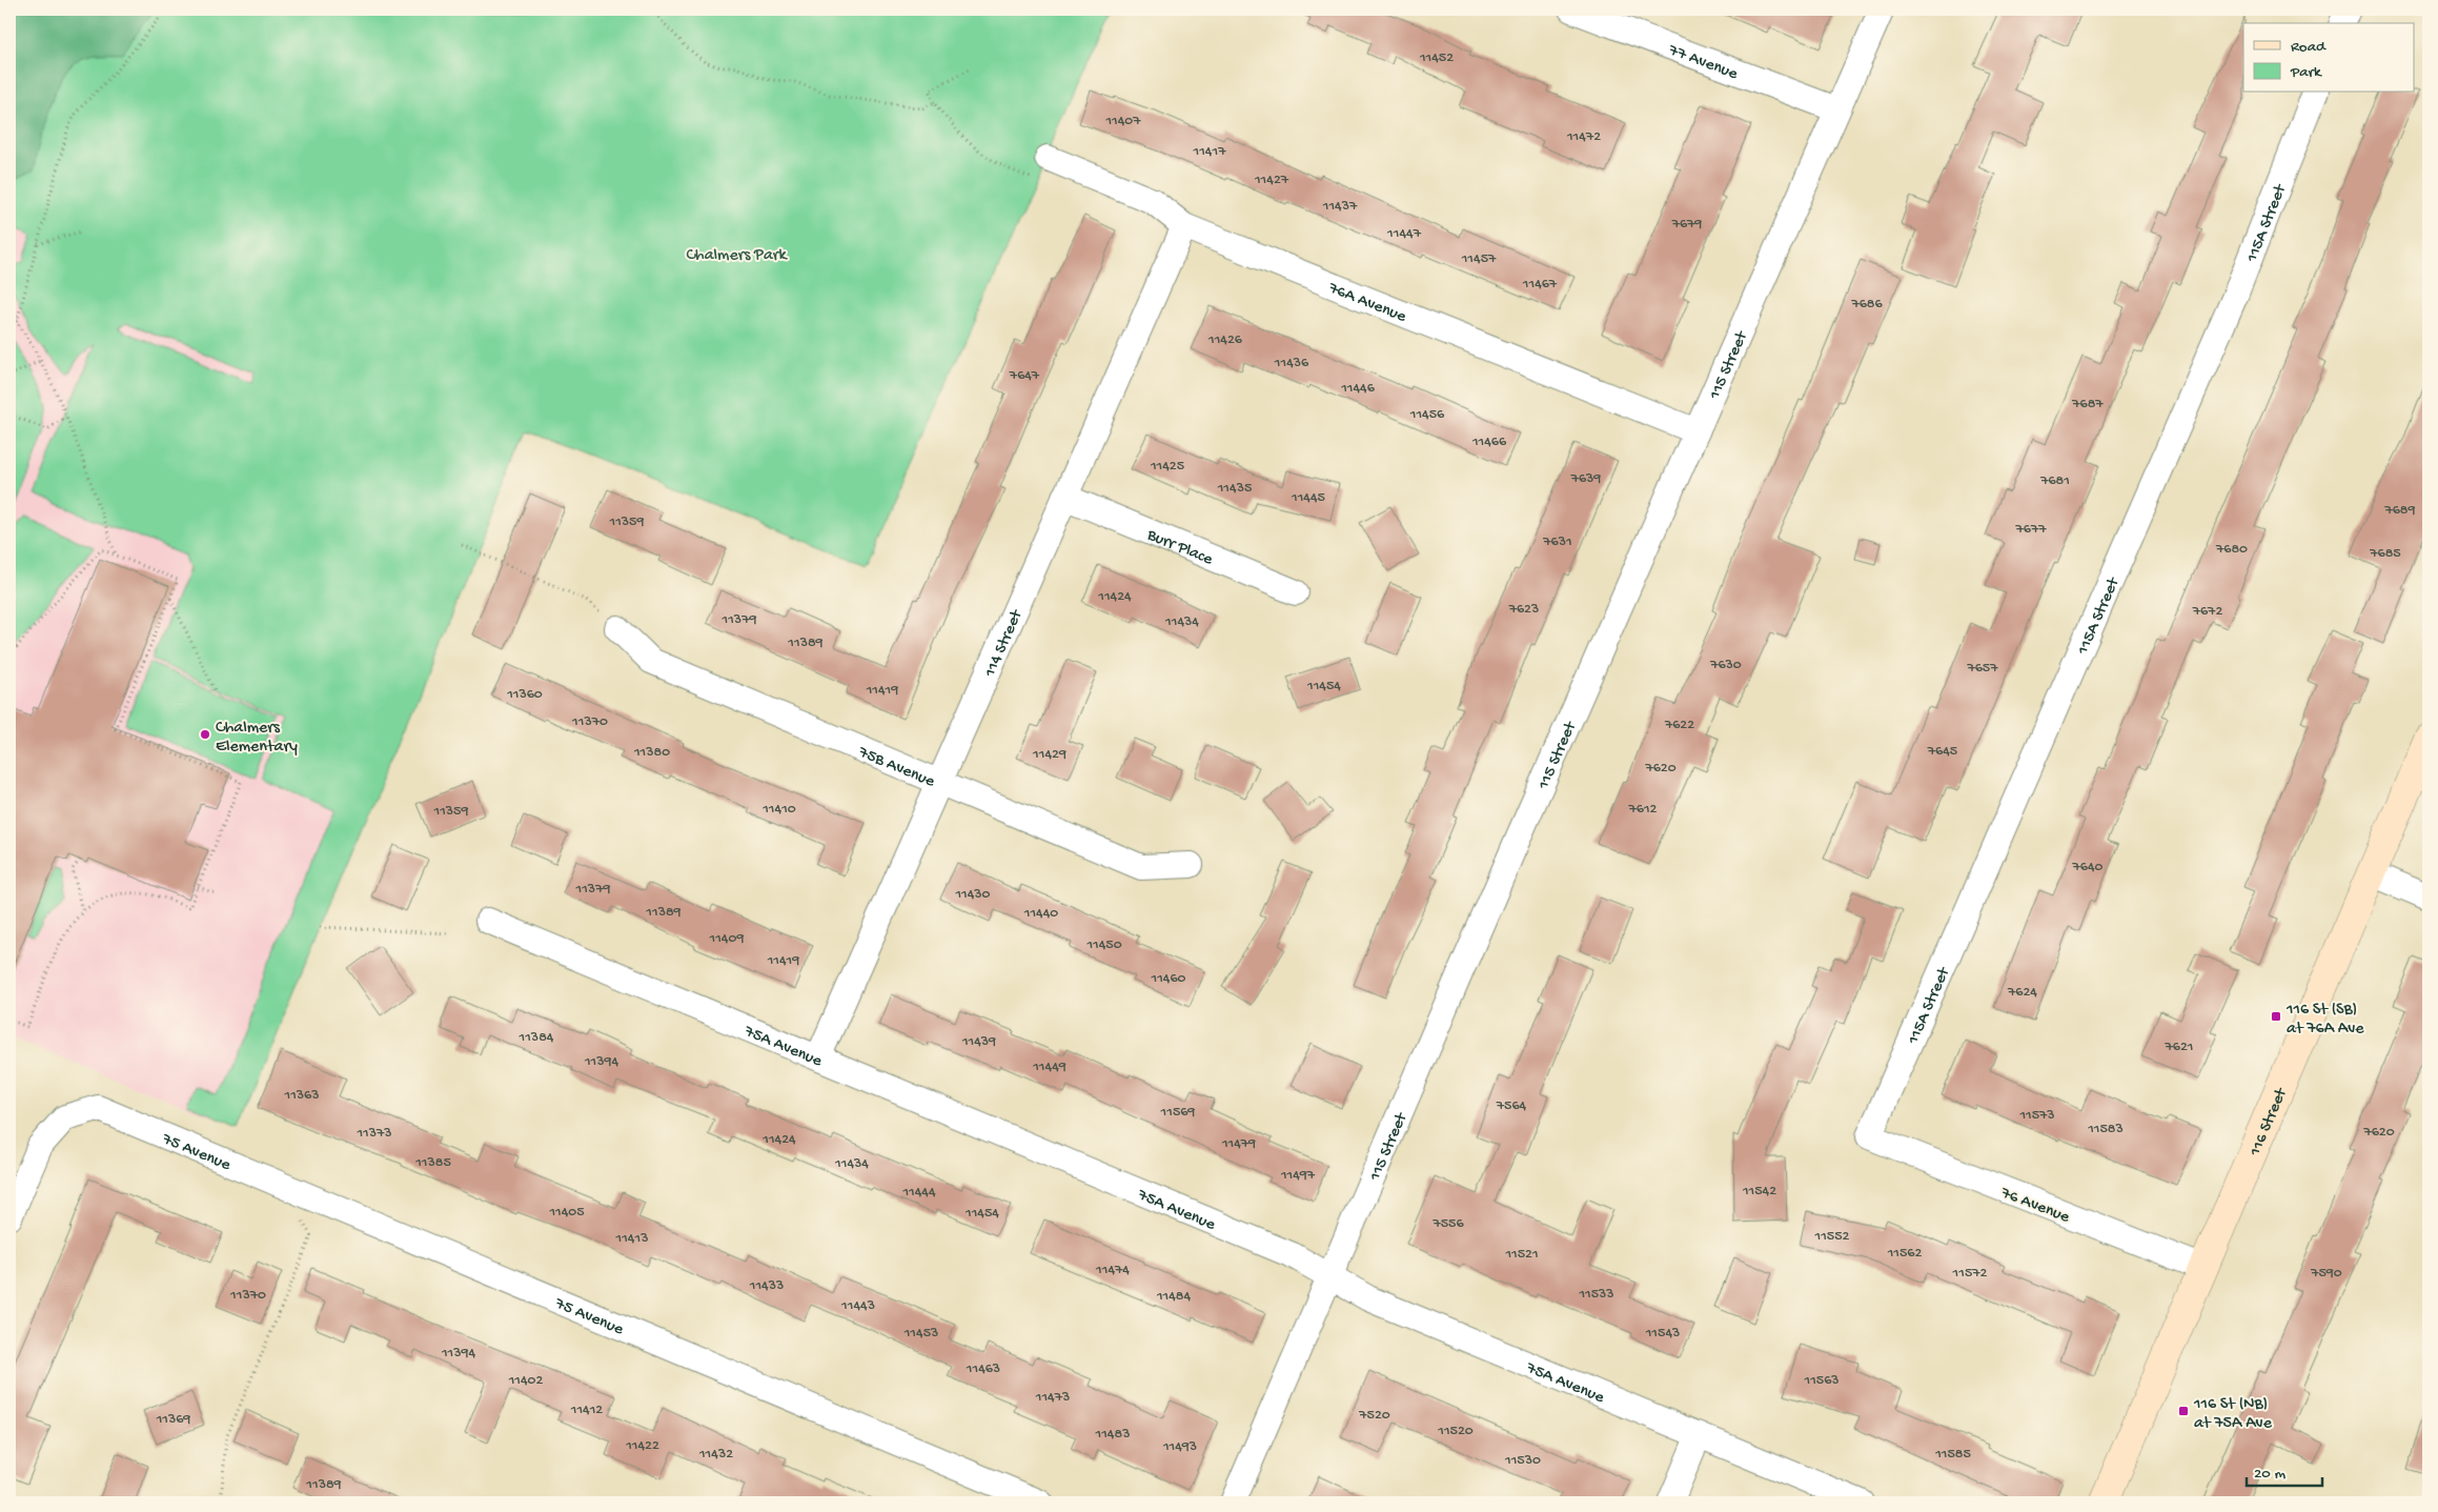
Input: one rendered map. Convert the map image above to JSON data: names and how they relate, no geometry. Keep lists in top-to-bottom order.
{
  "streets": {
    "street": [
      "77 Avenue",
      "115A Street",
      "76A Avenue",
      "115 Street",
      "Burr Place",
      "114 Street",
      "75B Avenue",
      "75A Avenue",
      "116 Street",
      "75 Avenue",
      "76 Avenue"
    ]
  },
  "crossings": [
    ["77 Avenue", "115 Street"],
    ["115A Street", "76 Avenue"],
    ["76A Avenue", "115 Street"],
    ["76A Avenue", "114 Street"],
    ["115 Street", "75A Avenue"],
    ["Burr Place", "114 Street"],
    ["114 Street", "75B Avenue"],
    ["114 Street", "75A Avenue"],
    ["116 Street", "76 Avenue"]
  ],
  "parks": ["Chalmers Park"],
  "places": {
    "other": ["Chalmers Elementary"],
    "transit": ["116 St (SB) at 76A Ave", "116 St (NB) at 75A Ave"]
  },
  "house_numbers": [
    "11452",
    "11407",
    "11472",
    "11417",
    "11427",
    "11437",
    "7679",
    "11447",
    "11457",
    "11467",
    "7686",
    "11426",
    "11436",
    "7647",
    "11446",
    "7687",
    "11456",
    "11466",
    "11425",
    "7639",
    "7681",
    "11435",
    "11445",
    "7689",
    "11359",
    "7677",
    "7631",
    "7680",
    "7685",
    "11424",
    "7623",
    "7672",
    "11379",
    "11434",
    "11389",
    "7630",
    "7657",
    "11454",
    "11419",
    "11360",
    "11370",
    "7622",
    "7645",
    "11380",
    "11429",
    "7620",
    "11410",
    "7612",
    "11359",
    "7640",
    "11379",
    "11430",
    "11389",
    "11440",
    "11409",
    "11450",
    "11419",
    "11460",
    "7624",
    "11384",
    "11439",
    "7621",
    "11394",
    "11449",
    "11363",
    "7564",
    "11569",
    "11573",
    "11583",
    "7620",
    "11373",
    "11424",
    "11479",
    "11385",
    "11434",
    "11497",
    "11542",
    "11444",
    "11405",
    "11454",
    "7556",
    "11552",
    "11413",
    "11562",
    "11521",
    "11474",
    "11572",
    "7590",
    "11433",
    "11533",
    "11370",
    "11484",
    "11443",
    "11453",
    "11543",
    "11394",
    "11463",
    "11402",
    "11563",
    "11473",
    "11412",
    "7520",
    "11369",
    "11520",
    "11483",
    "11422",
    "11493",
    "11432",
    "11585",
    "11530",
    "11389"
  ],
  "legend": ["Road", "Park"],
  "scale_bar": "20 m"
}
